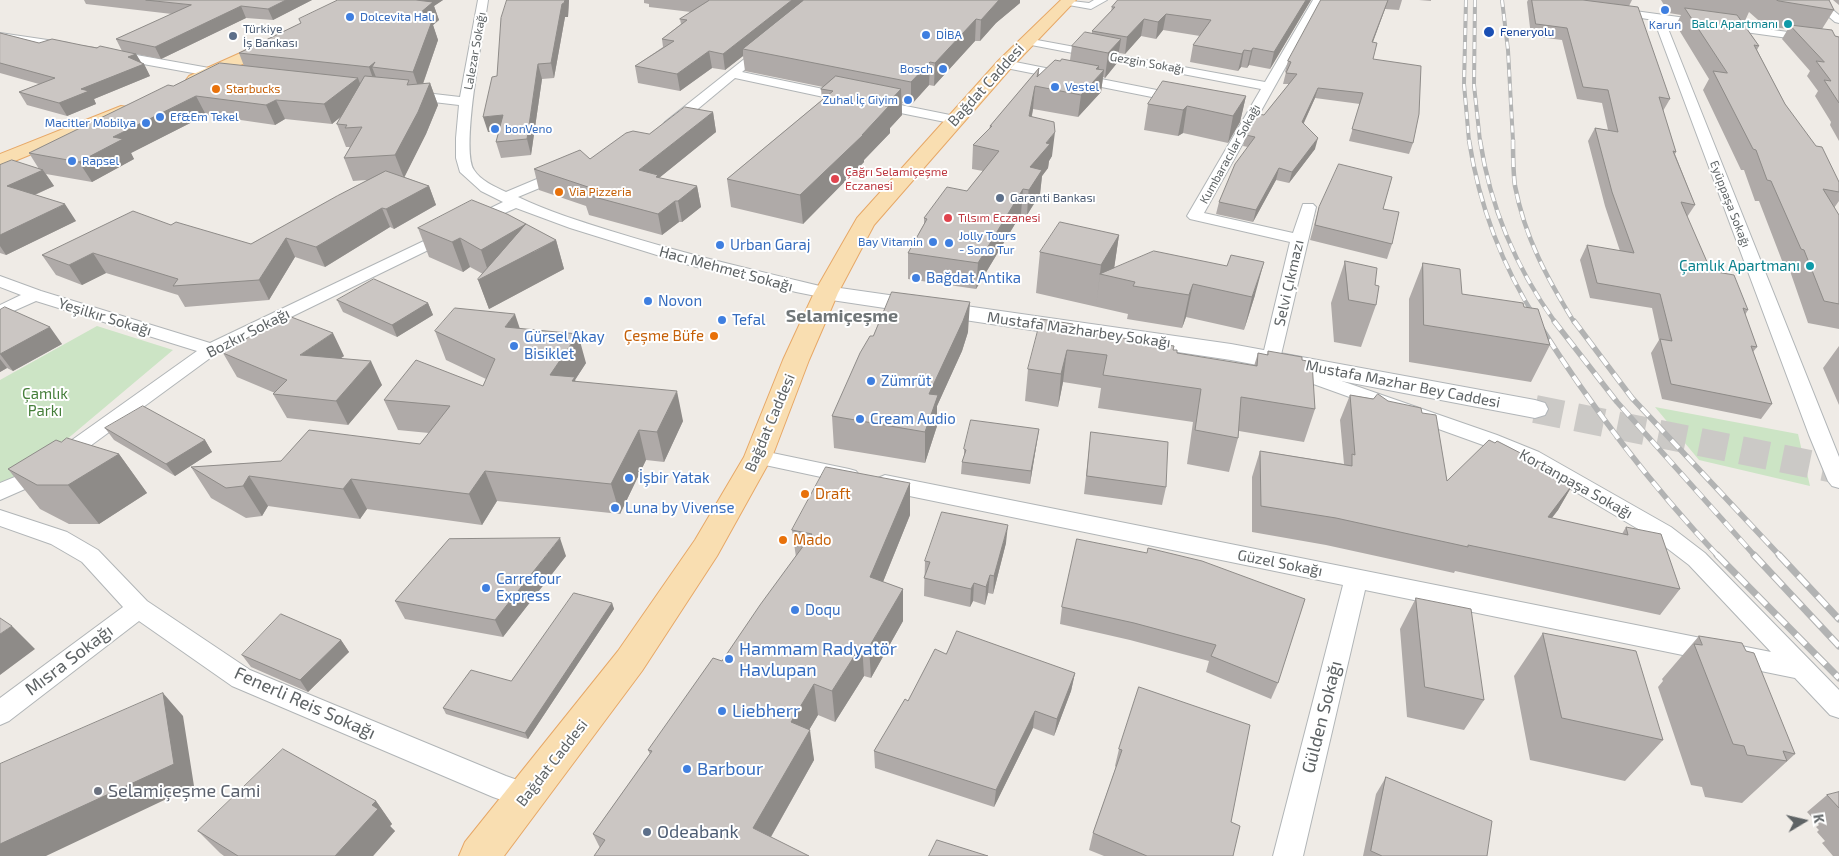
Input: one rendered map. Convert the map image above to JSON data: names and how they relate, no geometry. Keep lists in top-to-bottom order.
{
  "streets": {
    "main road": ["Bağdat Caddesi", "Mustafa Mazharbey Sokağı", "Mustafa Mazhar Bey Caddesi"],
    "street": [
      "Lalezar Sokağı",
      "Gezgin Sokağı",
      "Kumbaracılar Sokağı",
      "Eyüppaşa Sokağı",
      "Hacı Mehmet Sokağı",
      "Selvi Çıkmazı",
      "Yeşilkır Sokağı",
      "Bozkır Sokağı",
      "Kortanpaşa Sokağı",
      "Güzel Sokağı",
      "Mısra Sokağı",
      "Fenerli Reis Sokağı",
      "Gülden Sokağı"
    ]
  },
  "crossings": [
    ["Lalezar Sokağı", "Hacı Mehmet Sokağı"],
    ["Lalezar Sokağı", "Bozkır Sokağı"],
    ["Gezgin Sokağı", "Bağdat Caddesi"],
    ["Gezgin Sokağı", "Kumbaracılar Sokağı"],
    ["Bağdat Caddesi", "Hacı Mehmet Sokağı"],
    ["Bağdat Caddesi", "Mustafa Mazharbey Sokağı"],
    ["Bağdat Caddesi", "Güzel Sokağı"],
    ["Bağdat Caddesi", "Fenerli Reis Sokağı"],
    ["Kumbaracılar Sokağı", "Selvi Çıkmazı"],
    ["Hacı Mehmet Sokağı", "Mustafa Mazharbey Sokağı"],
    ["Hacı Mehmet Sokağı", "Bozkır Sokağı"],
    ["Selvi Çıkmazı", "Mustafa Mazharbey Sokağı"],
    ["Selvi Çıkmazı", "Mustafa Mazhar Bey Caddesi"],
    ["Selvi Çıkmazı", "Kortanpaşa Sokağı"],
    ["Yeşilkır Sokağı", "Bozkır Sokağı"],
    ["Mustafa Mazharbey Sokağı", "Mustafa Mazhar Bey Caddesi"],
    ["Mustafa Mazharbey Sokağı", "Kortanpaşa Sokağı"],
    ["Mustafa Mazhar Bey Caddesi", "Kortanpaşa Sokağı"],
    ["Kortanpaşa Sokağı", "Güzel Sokağı"],
    ["Güzel Sokağı", "Gülden Sokağı"],
    ["Mısra Sokağı", "Fenerli Reis Sokağı"]
  ],
  "districts": ["Selamiçeşme"],
  "parks": ["Çamlık Parkı"],
  "places": [
    "Karun",
    "Dolcevita Halı",
    "Balcı Apartmanı",
    "Feneryolu",
    "DİBA",
    "Türkiye İş Bankası",
    "Bosch",
    "Vestel",
    "Starbucks",
    "Zuhal İç Giyim",
    "Ef&Em Tekel",
    "Macitler Mobilya",
    "bonVeno",
    "Rapsel",
    "Çağrı Selamiçeşme Eczanesi",
    "Via Pizzeria",
    "Garanti Bankası",
    "Tılsım Eczanesi",
    "Bay Vitamin",
    "Jolly Tours - Sono Tur",
    "Urban Garaj",
    "Çamlık Apartmanı",
    "Bağdat Antika",
    "Novon",
    "Tefal",
    "Çeşme Büfe",
    "Gürsel Akay Bisiklet",
    "Zümrüt",
    "Cream Audio",
    "İşbir Yatak",
    "Draft",
    "Luna by Vivense",
    "Mado",
    "Carrefour Express",
    "Doqu",
    "Hammam Radyatör Havlupan",
    "Liebherr",
    "Barbour",
    "Selamiçeşme Cami",
    "Odeabank"
  ],
  "north": "right"
}
